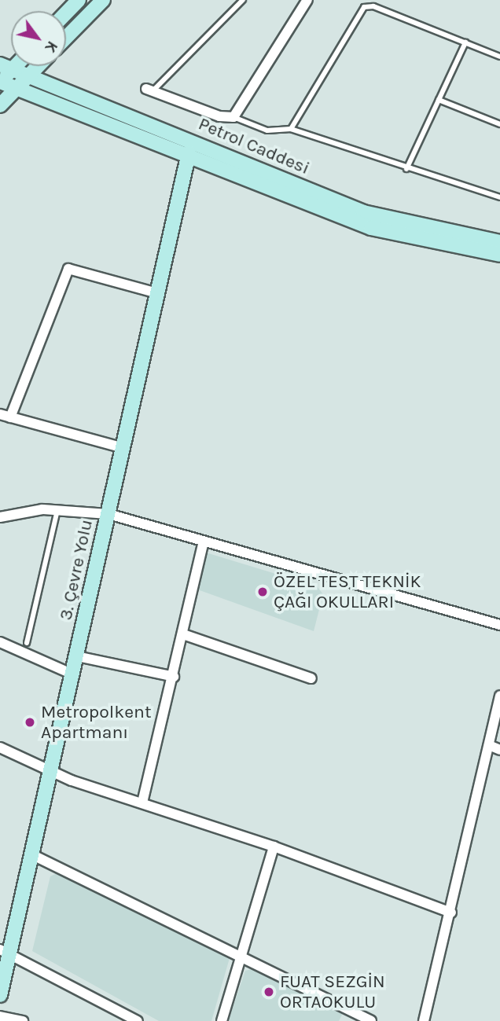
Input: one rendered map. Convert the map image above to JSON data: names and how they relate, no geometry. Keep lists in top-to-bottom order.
{
  "streets": {
    "main road": ["Petrol Caddesi", "3. Çevre Yolu"]
  },
  "crossings": [
    ["Petrol Caddesi", "3. Çevre Yolu"]
  ],
  "places": ["ÖZEL TEST TEKNİK ÇAĞI OKULLARI", "Metropolkent Apartmanı", "FUAT SEZGİN ORTAOKULU"],
  "north": "bottom right"
}
